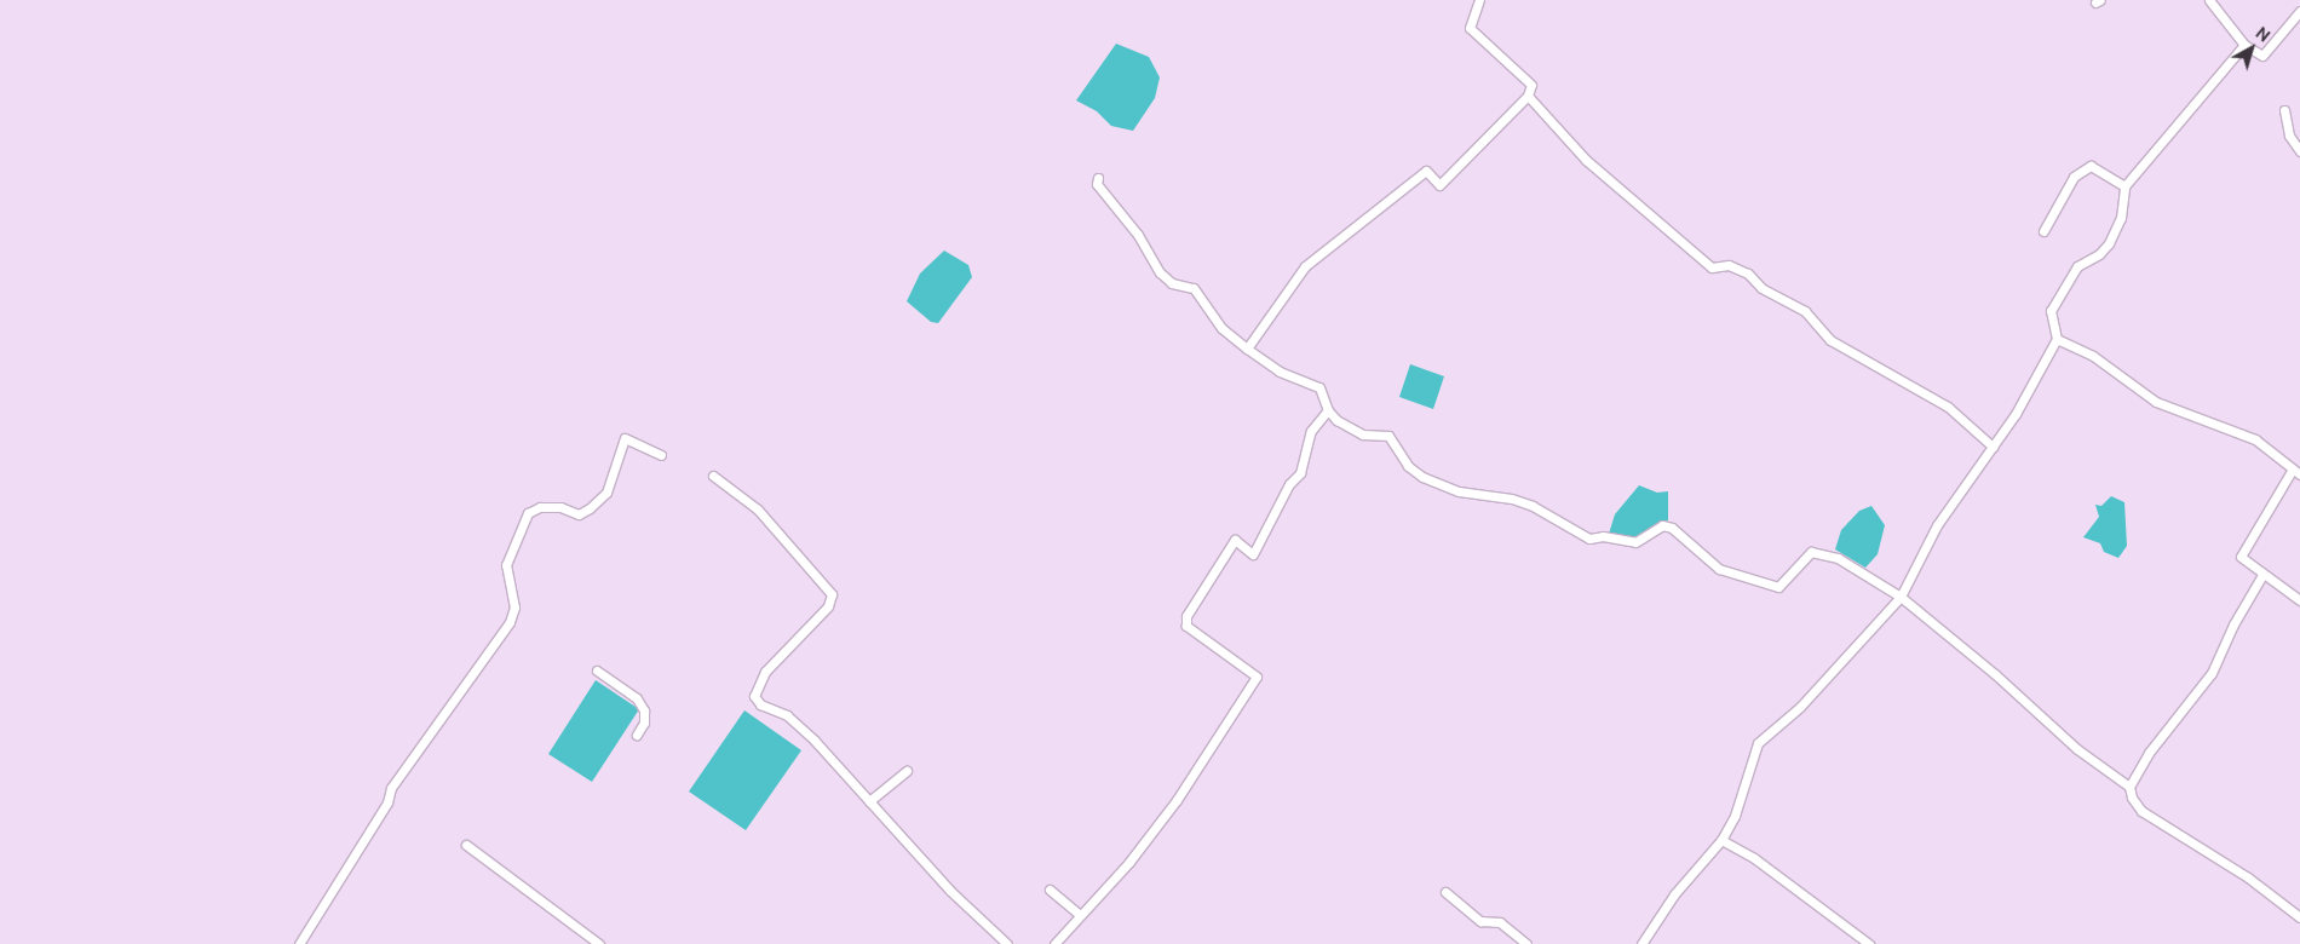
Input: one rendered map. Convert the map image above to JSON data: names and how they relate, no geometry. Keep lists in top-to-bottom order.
{
  "north": "top right"
}
